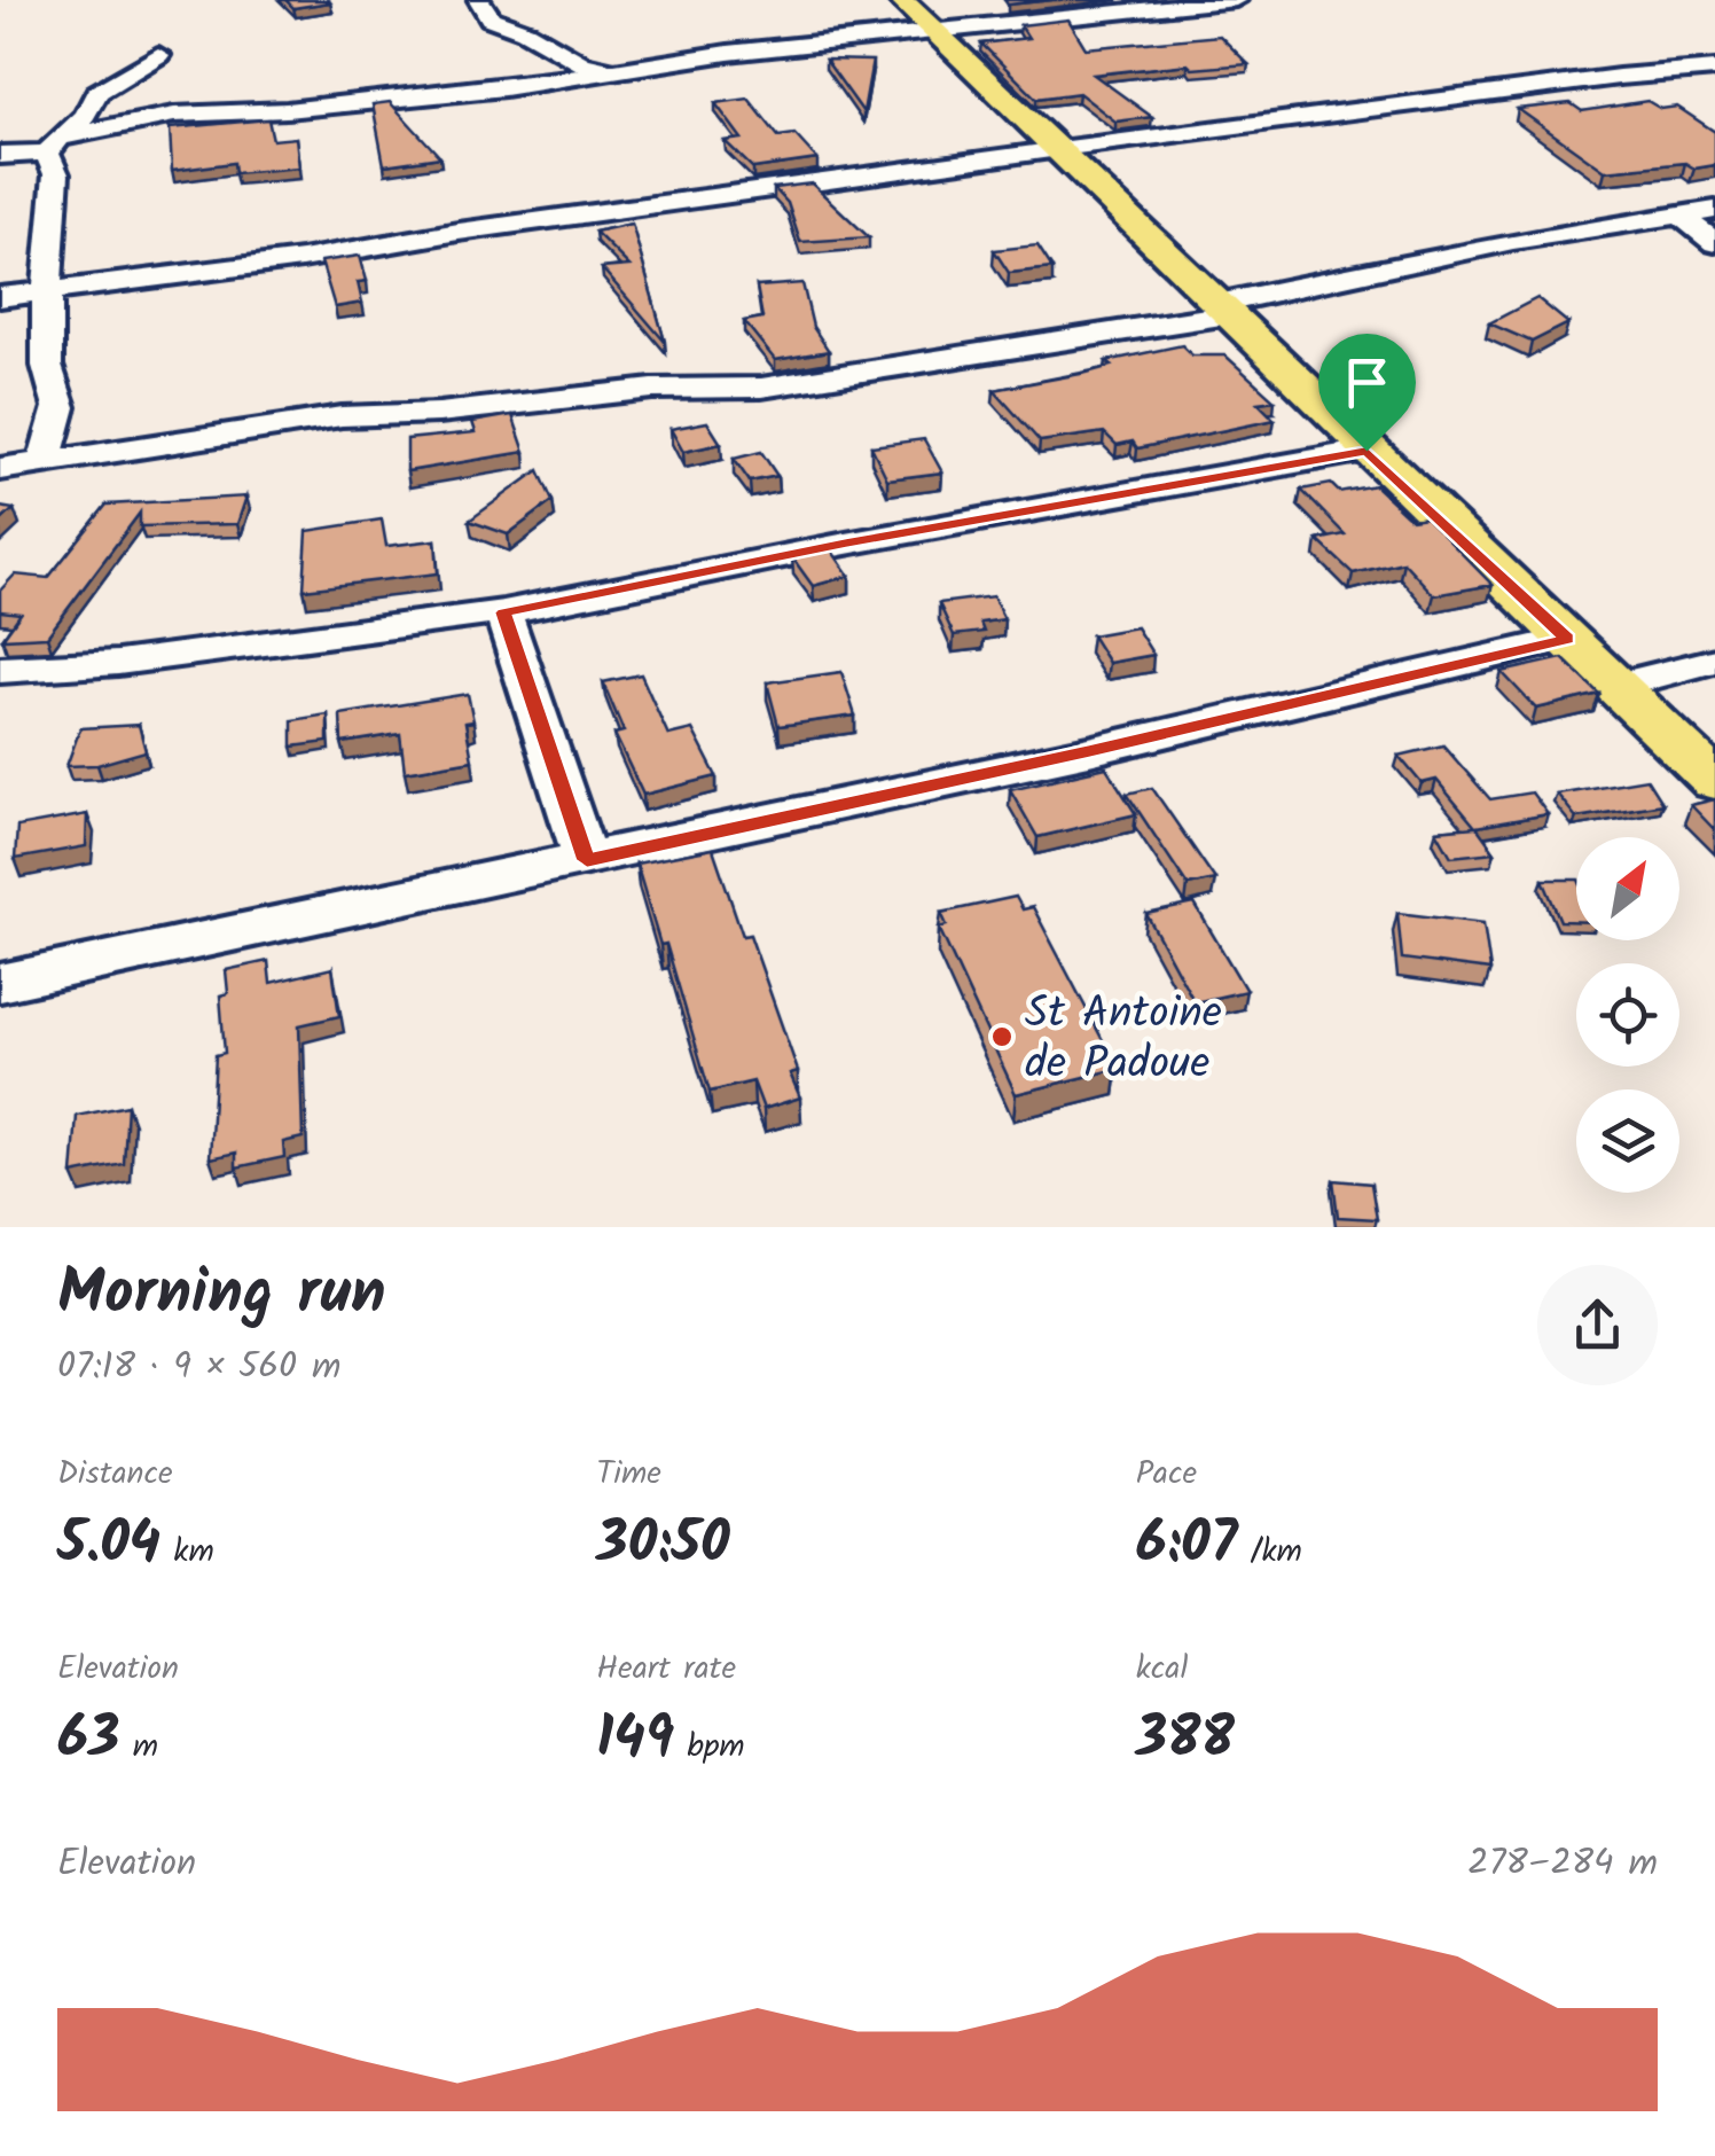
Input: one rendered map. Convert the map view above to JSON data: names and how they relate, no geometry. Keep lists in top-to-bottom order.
{
  "places": ["St Antoine de Padoue"],
  "north": "top right",
  "page": {
    "heading": ["Morning run", "07:18 · 9 × 560 m"],
    "stats": [
      ["Distance", "5.04 km"],
      ["Time", "30:50"],
      ["Pace", "6:07 /km"],
      ["Elevation", "63 m"],
      ["Heart rate", "149 bpm"],
      ["kcal", "388"]
    ],
    "chart": ["Elevation", "278–284 m"]
  }
}
